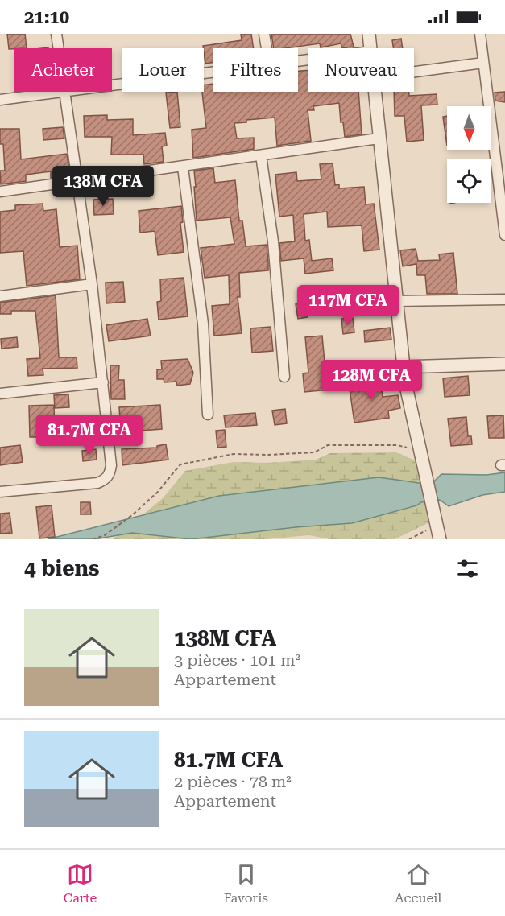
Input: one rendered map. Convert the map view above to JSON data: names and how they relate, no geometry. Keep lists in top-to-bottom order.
{
  "north": "bottom",
  "page": {
    "status": "21:10",
    "chip": [
      "Acheter",
      "Louer",
      "Filtres",
      "Nouveau"
    ],
    "price": [
      "138M CFA",
      "117M CFA",
      "128M CFA",
      "81.7M CFA"
    ],
    "heading": "4 biens",
    "list": [
      {
        "name": "138M CFA",
        "note": "3 pièces · 101 m² · Appartement"
      },
      {
        "name": "81.7M CFA",
        "note": "2 pièces · 78 m² · Appartement"
      }
    ],
    "tabs": ["Carte", "Favoris", "Accueil"]
  }
}
